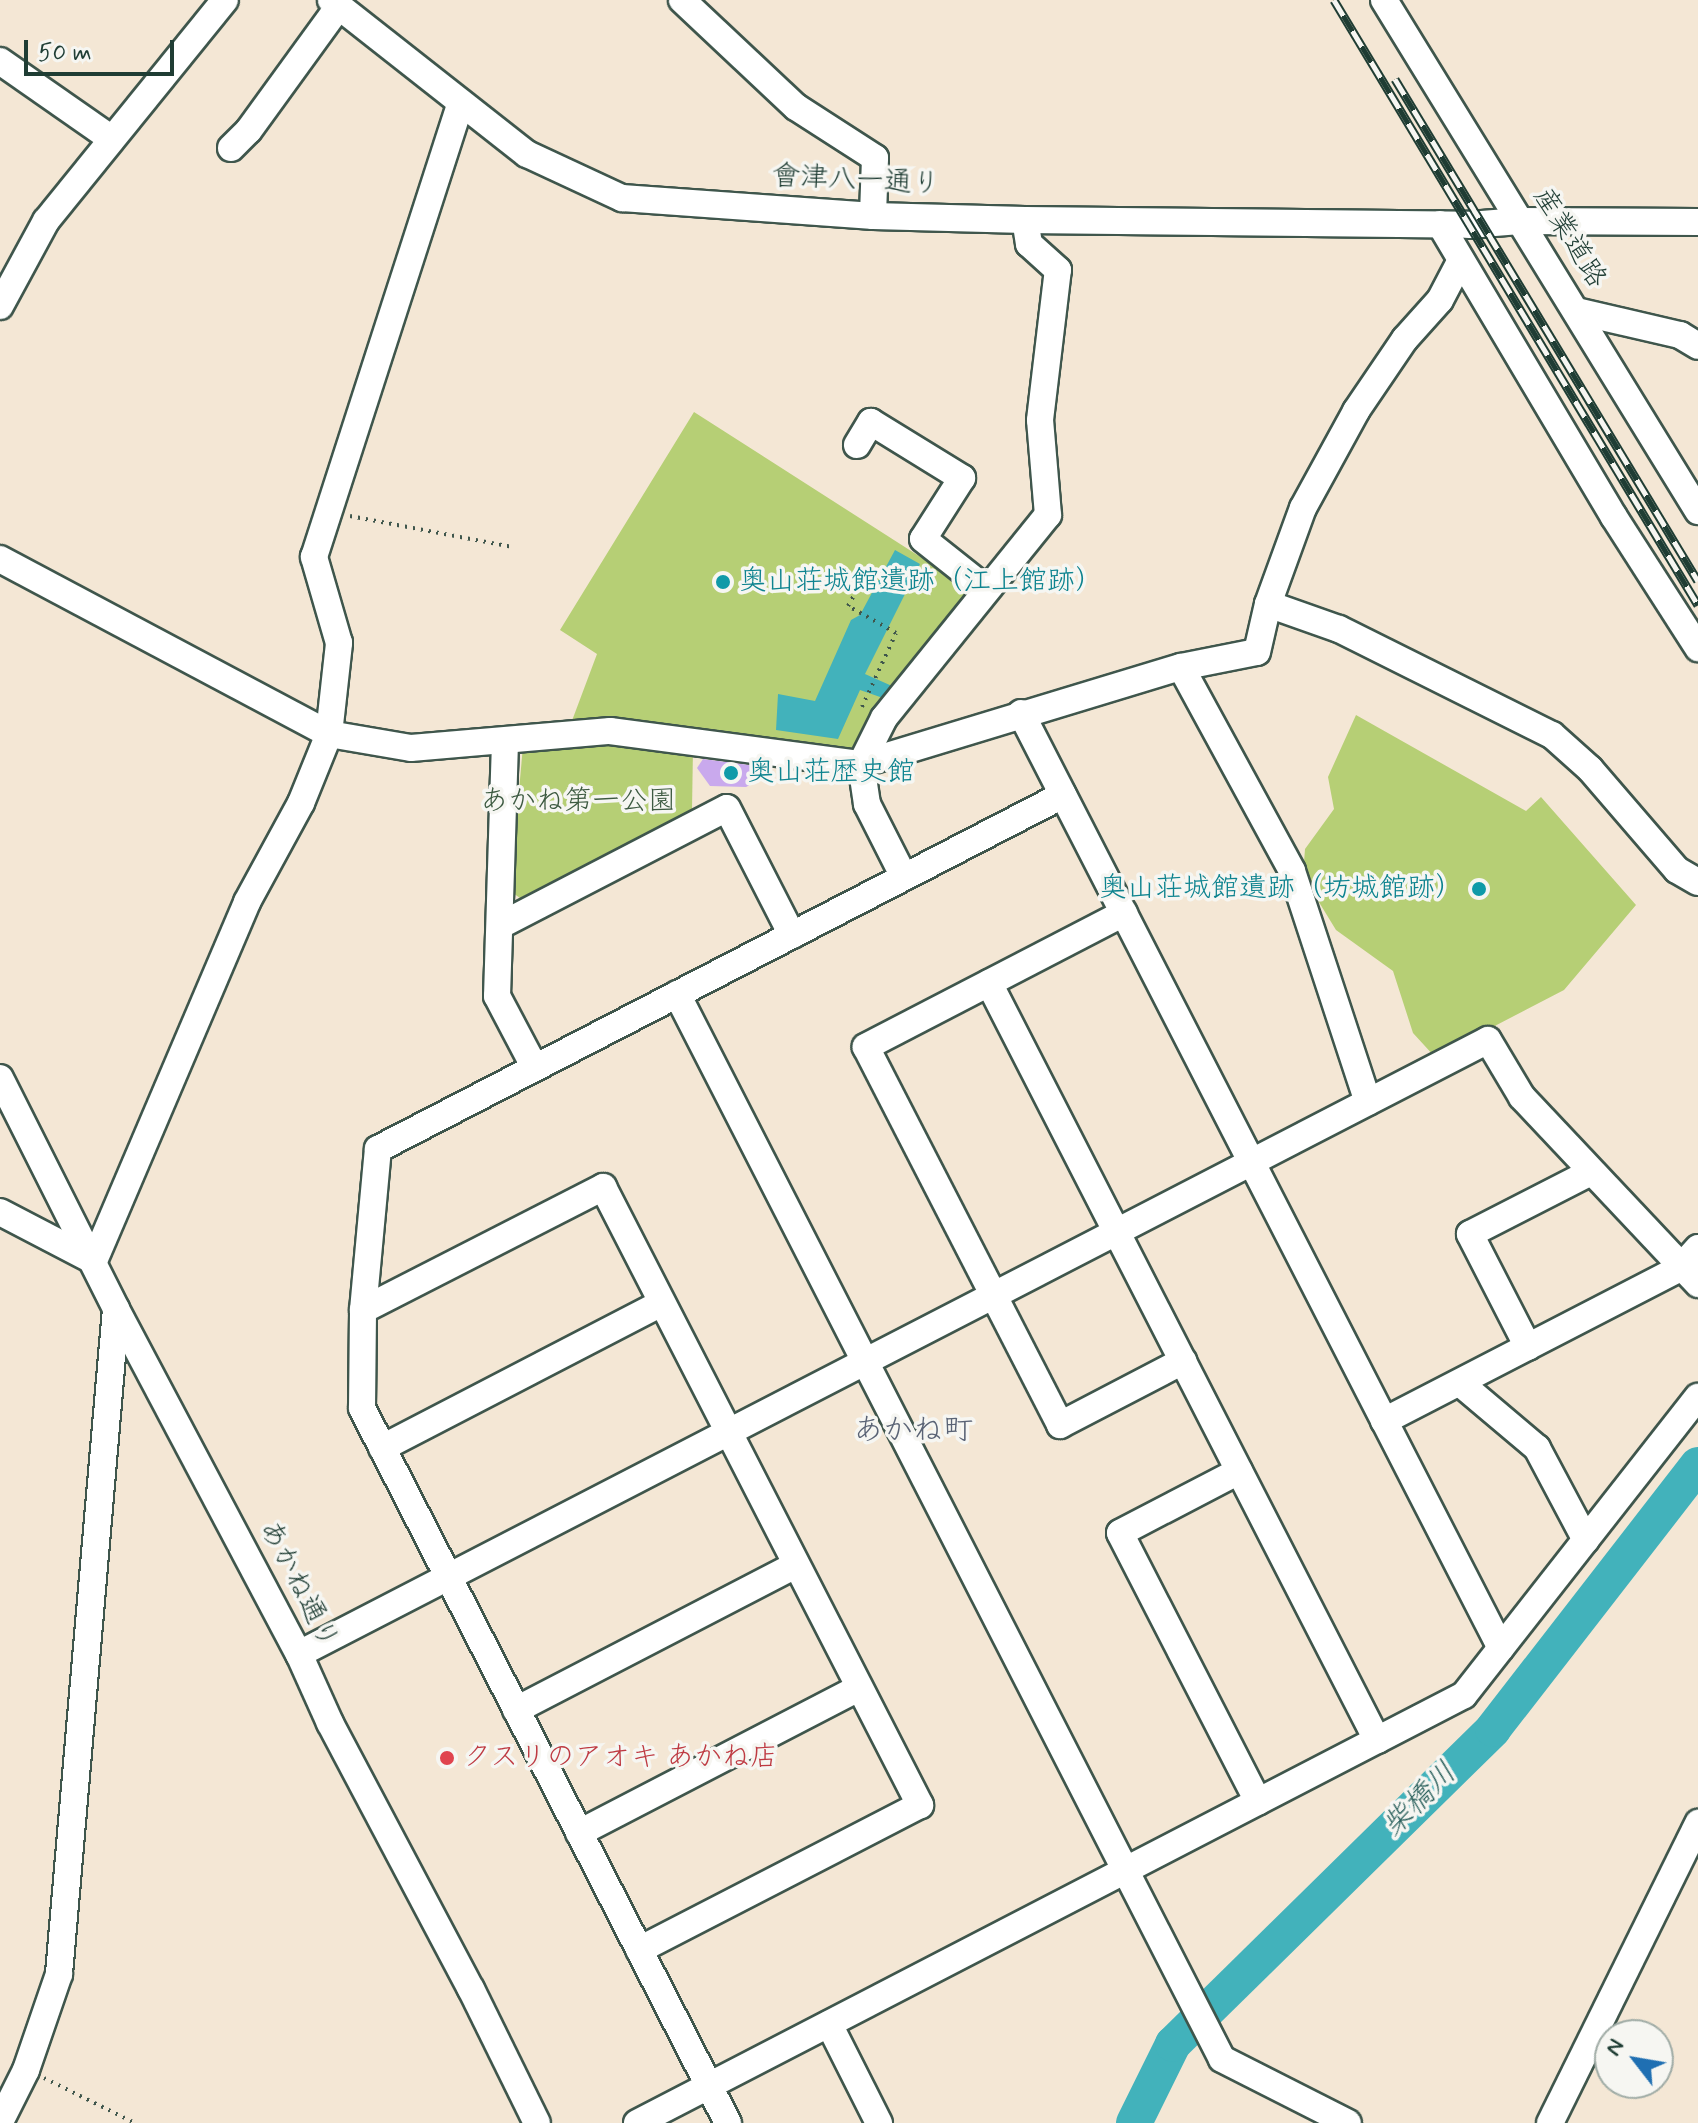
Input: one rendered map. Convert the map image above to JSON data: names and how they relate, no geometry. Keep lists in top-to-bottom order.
{
  "streets": {
    "street": ["會津八一通り", "産業道路", "あかね通り"]
  },
  "crossings": [
    ["會津八一通り", "産業道路"]
  ],
  "districts": ["あかね町"],
  "water": ["柴橋川"],
  "parks": ["あかね第一公園"],
  "places": [
    "奥山荘城館遺跡（江上館跡）",
    "奥山荘歴史館",
    "奥山荘城館遺跡（坊城館跡）",
    "クスリのアオキ あかね店"
  ],
  "scale_bar": "50 m",
  "north": "top left"
}
